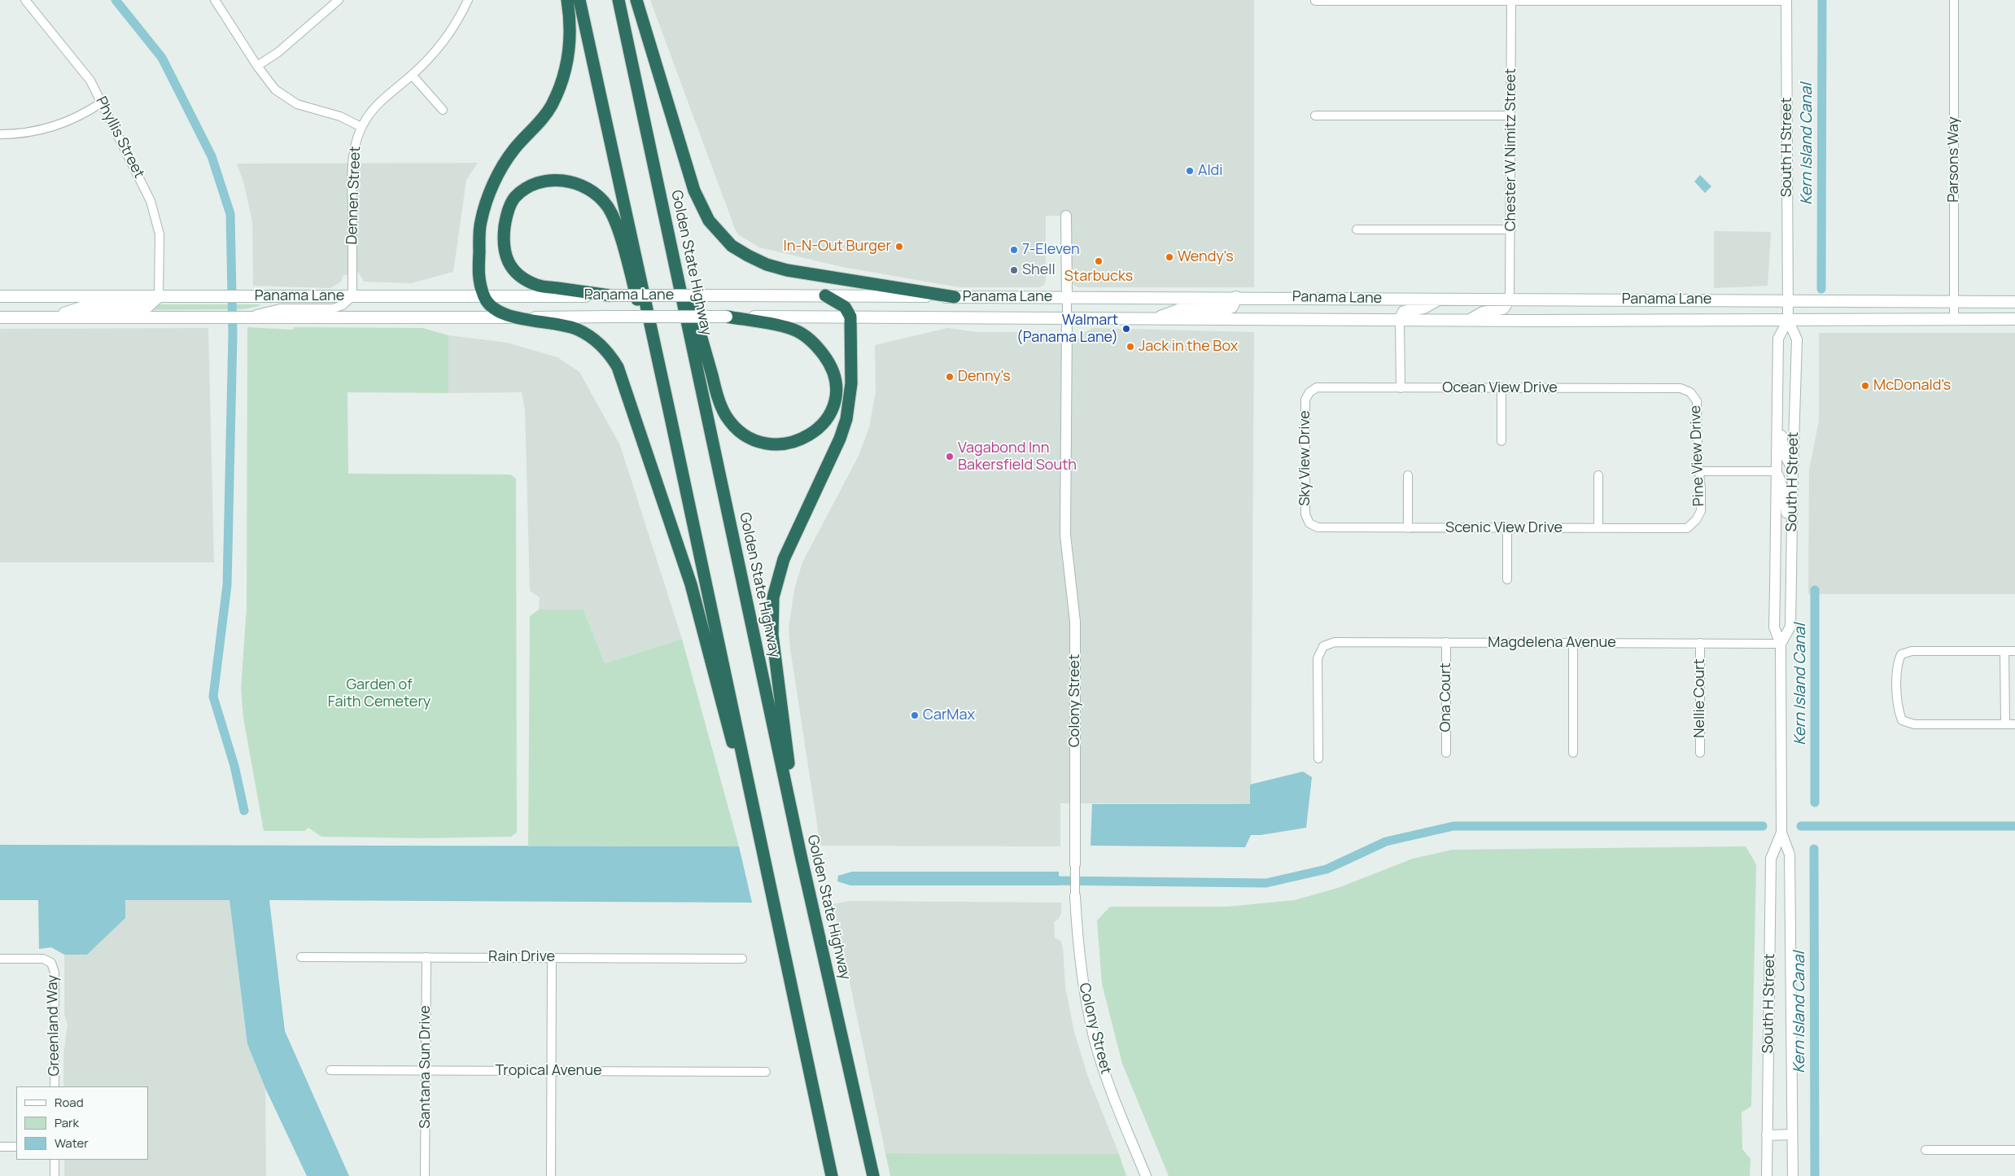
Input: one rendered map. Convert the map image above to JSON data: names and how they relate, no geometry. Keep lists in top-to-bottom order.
{
  "streets": {
    "highway": ["Golden State Highway"],
    "main road": ["Panama Lane"],
    "street": [
      "Phyllis Street",
      "South H Street",
      "Chester W Nimitz Street",
      "Parsons Way",
      "Dennen Street",
      "Ocean View Drive",
      "Pine View Drive",
      "Sky View Drive",
      "Scenic View Drive",
      "Magdelena Avenue",
      "Ona Court",
      "Nellie Court",
      "Colony Street",
      "Rain Drive",
      "Greenland Way",
      "Santana Sun Drive",
      "Tropical Avenue"
    ]
  },
  "crossings": [
    ["Phyllis Street", "Panama Lane"],
    ["South H Street", "Panama Lane"],
    ["South H Street", "Magdelena Avenue"],
    ["Chester W Nimitz Street", "Panama Lane"],
    ["Parsons Way", "Panama Lane"],
    ["Dennen Street", "Panama Lane"],
    ["Panama Lane", "Colony Street"],
    ["Ocean View Drive", "Pine View Drive"],
    ["Ocean View Drive", "Sky View Drive"],
    ["Pine View Drive", "Scenic View Drive"],
    ["Sky View Drive", "Scenic View Drive"],
    ["Magdelena Avenue", "Ona Court"],
    ["Magdelena Avenue", "Nellie Court"],
    ["Rain Drive", "Santana Sun Drive"],
    ["Santana Sun Drive", "Tropical Avenue"]
  ],
  "water": ["Kern Island Canal"],
  "parks": ["Garden of Faith Cemetery"],
  "places": [
    "Aldi",
    "In-N-Out Burger",
    "7-Eleven",
    "Wendy's",
    "Starbucks",
    "Shell",
    "Walmart (Panama Lane)",
    "Jack in the Box",
    "Denny's",
    "McDonald's",
    "Vagabond Inn Bakersfield South",
    "CarMax"
  ],
  "legend": ["Road", "Park", "Water"]
}
